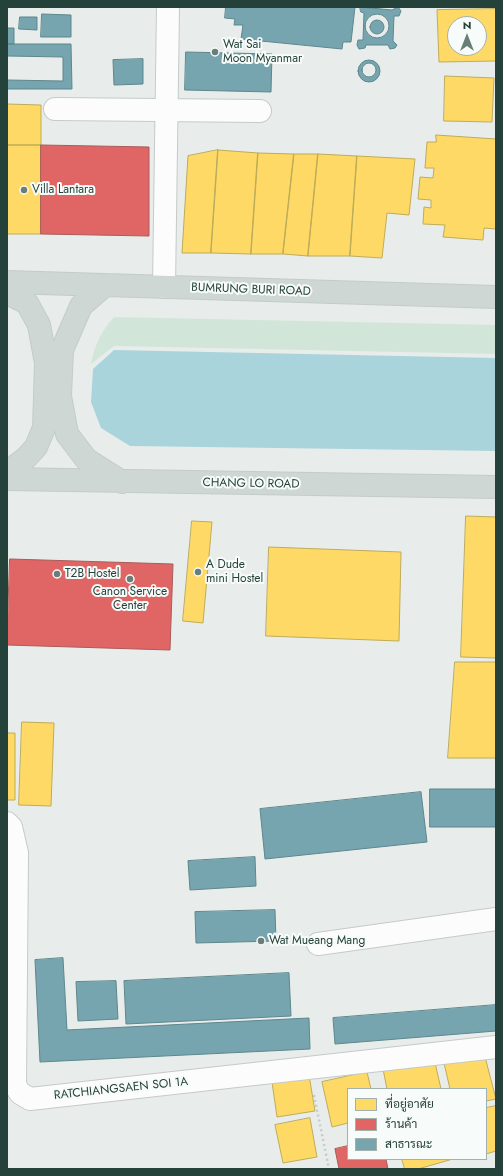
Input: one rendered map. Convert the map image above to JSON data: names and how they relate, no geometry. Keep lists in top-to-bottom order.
{
  "streets": {
    "main road": ["BUMRUNG BURI ROAD", "CHANG LO ROAD"],
    "street": ["RATCHIANGSAEN SOI 1A"]
  },
  "places": [
    "Wat Sai Moon Myanmar",
    "Villa Lantara",
    "A Dude mini Hostel",
    "T2B Hostel",
    "Canon Service Center",
    "Wat Mueang Mang"
  ],
  "legend": ["ที่อยู่อาศัย", "ร้านค้า", "สาธารณะ"],
  "north": "top"
}
